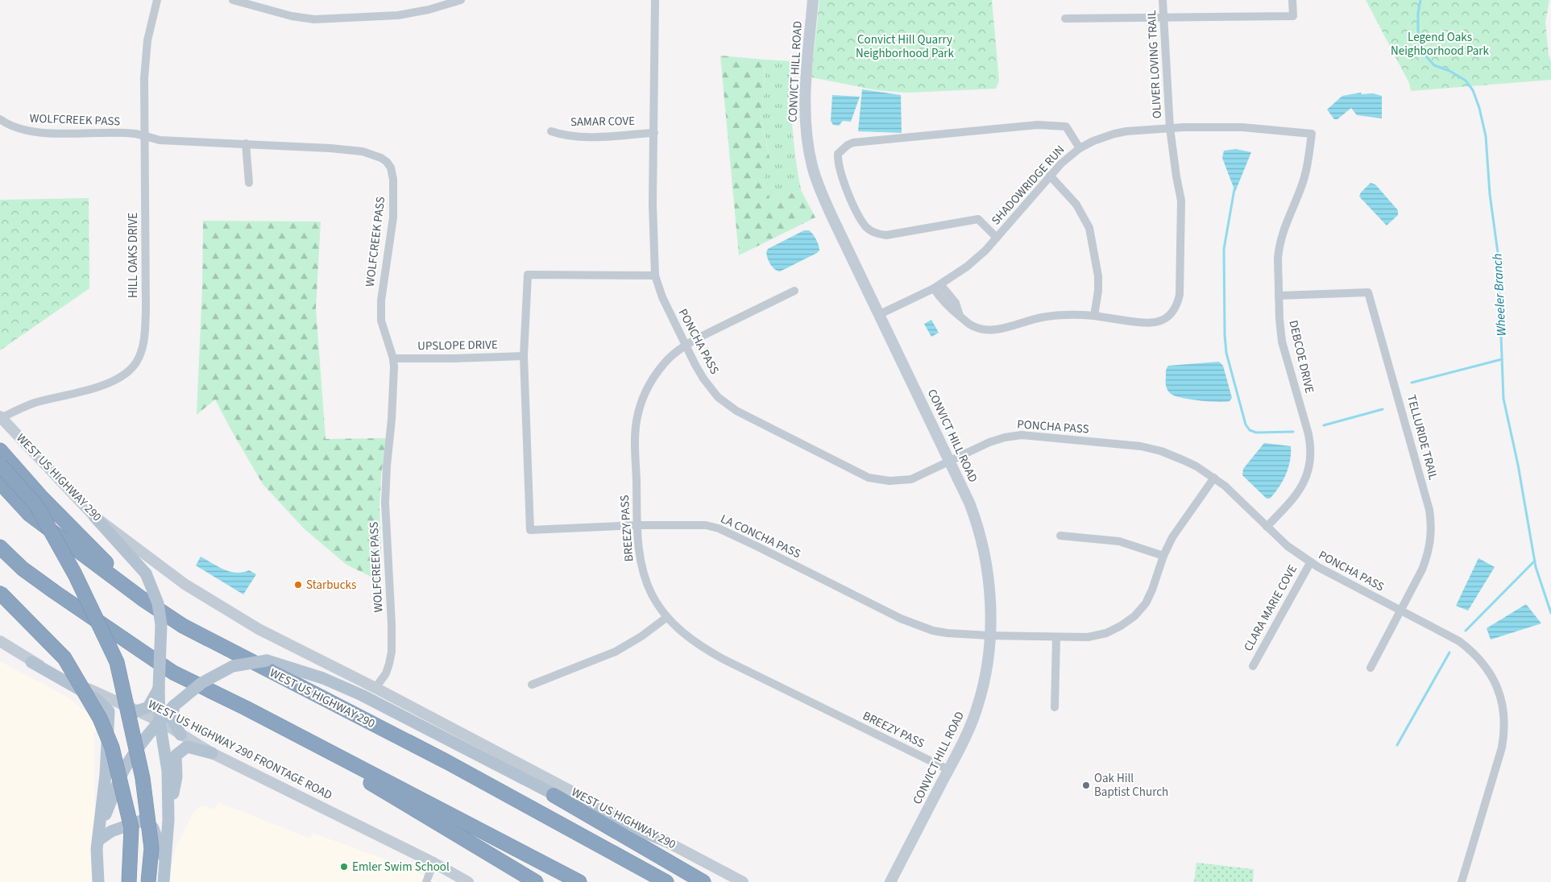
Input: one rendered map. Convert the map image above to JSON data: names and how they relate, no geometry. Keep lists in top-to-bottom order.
{
  "streets": {
    "highway": ["WEST US HIGHWAY 290"],
    "main road": ["CONVICT HILL ROAD", "WEST US HIGHWAY 290 FRONTAGE ROAD"],
    "street": [
      "OLIVER LOVING TRAIL",
      "WOLFCREEK PASS",
      "SAMAR COVE",
      "SHADOWRIDGE RUN",
      "HILL OAKS DRIVE",
      "PONCHA PASS",
      "UPSLOPE DRIVE",
      "DEBCOE DRIVE",
      "TELLURIDE TRAIL",
      "BREEZY PASS",
      "LA CONCHA PASS",
      "CLARA MARIE COVE"
    ]
  },
  "crossings": [
    ["OLIVER LOVING TRAIL", "SHADOWRIDGE RUN"],
    ["CONVICT HILL ROAD", "SHADOWRIDGE RUN"],
    ["CONVICT HILL ROAD", "PONCHA PASS"],
    ["CONVICT HILL ROAD", "BREEZY PASS"],
    ["CONVICT HILL ROAD", "LA CONCHA PASS"],
    ["WOLFCREEK PASS", "HILL OAKS DRIVE"],
    ["WOLFCREEK PASS", "UPSLOPE DRIVE"],
    ["WOLFCREEK PASS", "WEST US HIGHWAY 290"],
    ["SAMAR COVE", "PONCHA PASS"],
    ["SHADOWRIDGE RUN", "DEBCOE DRIVE"],
    ["HILL OAKS DRIVE", "WEST US HIGHWAY 290"],
    ["PONCHA PASS", "DEBCOE DRIVE"],
    ["PONCHA PASS", "TELLURIDE TRAIL"],
    ["PONCHA PASS", "BREEZY PASS"],
    ["PONCHA PASS", "LA CONCHA PASS"],
    ["PONCHA PASS", "CLARA MARIE COVE"],
    ["UPSLOPE DRIVE", "LA CONCHA PASS"],
    ["DEBCOE DRIVE", "TELLURIDE TRAIL"],
    ["BREEZY PASS", "LA CONCHA PASS"]
  ],
  "water": ["Wheeler Branch"],
  "parks": ["Legend Oaks Neighborhood Park", "Convict Hill Quarry Neighborhood Park"],
  "places": ["Starbucks", "Oak Hill Baptist Church", "Emler Swim School"]
}
